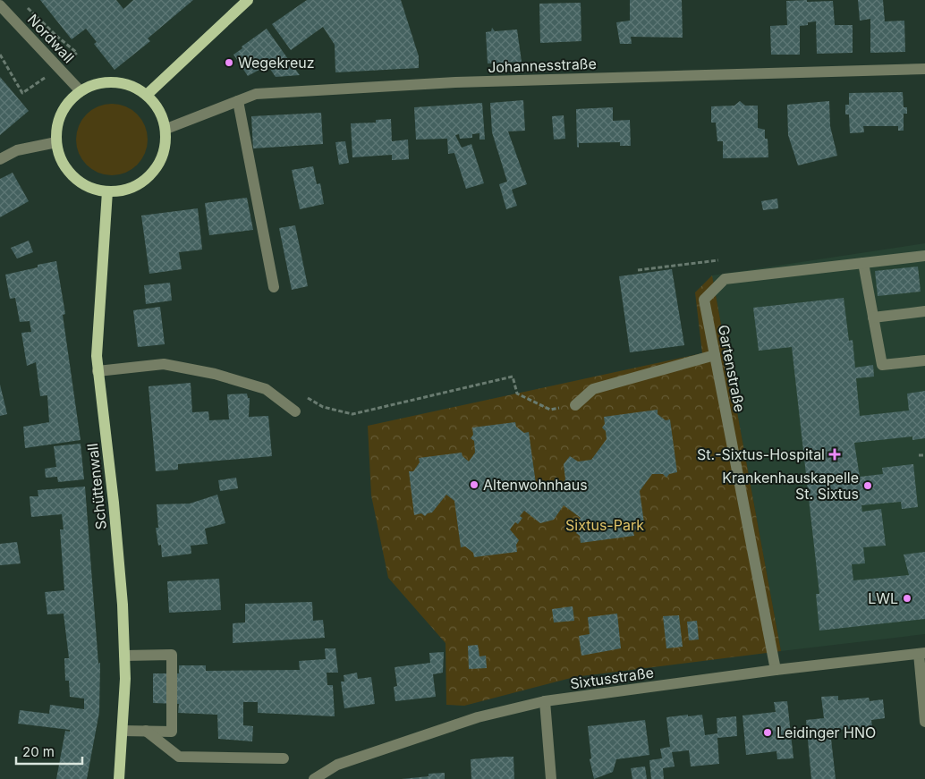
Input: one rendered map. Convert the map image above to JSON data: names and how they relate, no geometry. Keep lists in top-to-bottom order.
{
  "streets": {
    "main road": ["Schüttenwall"],
    "street": [
      "Nordwall",
      "Johannesstraße",
      "Gartenstraße",
      "Sixtusstraße"
    ]
  },
  "crossings": [
    ["Nordwall", "Johannesstraße"],
    ["Nordwall", "Schüttenwall"],
    ["Johannesstraße", "Schüttenwall"],
    ["Gartenstraße", "Sixtusstraße"]
  ],
  "parks": ["Sixtus-Park"],
  "places": {
    "other": [
      "Wegekreuz",
      "Altenwohnhaus",
      "Krankenhauskapelle St. Sixtus",
      "LWL",
      "Leidinger HNO"
    ],
    "health": ["St.-Sixtus-Hospital"]
  },
  "scale_bar": "20 m"
}
